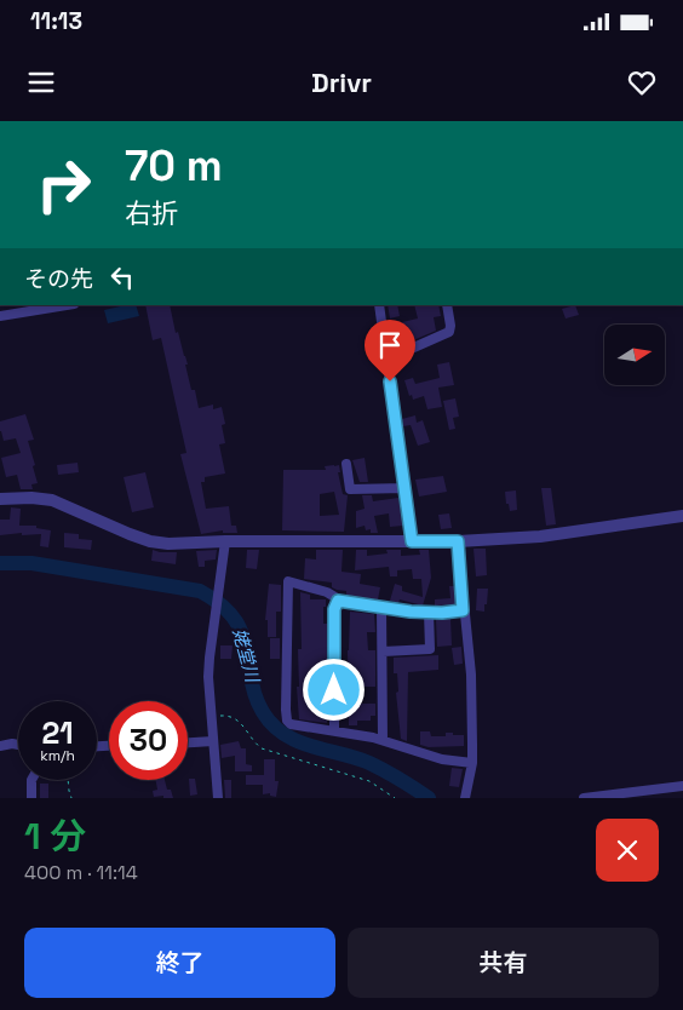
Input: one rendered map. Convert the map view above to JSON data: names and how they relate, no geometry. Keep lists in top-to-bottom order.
{
  "water": ["姥堂川"],
  "north": "right",
  "page": {
    "status": "11:13",
    "header": "Drivr",
    "turn": ["70 m", "右折"],
    "then": "その先",
    "speed": "21 km/h",
    "limit": "30",
    "heading": ["1 分", "400 m · 11:14"],
    "buttons": ["終了", "共有"]
  }
}
